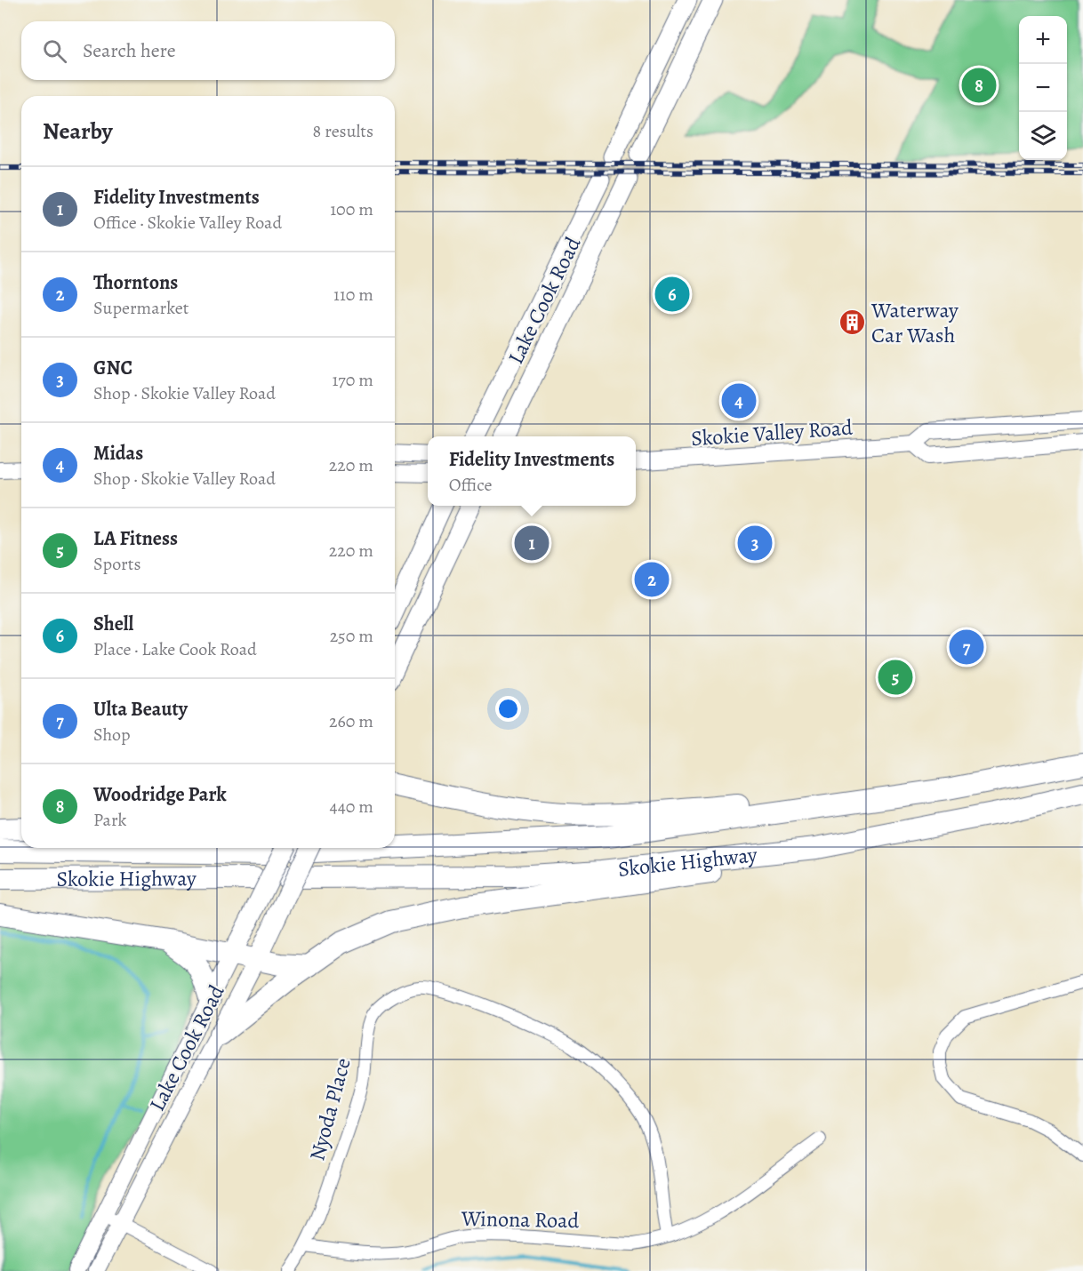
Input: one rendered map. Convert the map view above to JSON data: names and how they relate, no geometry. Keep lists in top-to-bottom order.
{
  "streets": {
    "highway": ["Skokie Highway"],
    "main road": ["Lake Cook Road", "Skokie Valley Road"],
    "street": ["Nyoda Place", "Winona Road"]
  },
  "crossings": [
    ["Nyoda Place", "Winona Road"]
  ],
  "places": {
    "building": ["Waterway Car Wash"]
  },
  "page": {
    "map_buttons": ["+", "−"],
    "search": "Search here",
    "pins": [
      "8",
      "6",
      "4",
      "1",
      "3",
      "2",
      "7",
      "5"
    ],
    "heading": ["Nearby", "8 results"],
    "list": [
      {
        "mark": "1",
        "name": "Fidelity Investments",
        "note": "Office · Skokie Valley Road",
        "value": "100 m"
      },
      {
        "mark": "2",
        "name": "Thorntons",
        "note": "Supermarket",
        "value": "110 m"
      },
      {
        "mark": "3",
        "name": "GNC",
        "note": "Shop · Skokie Valley Road",
        "value": "170 m"
      },
      {
        "mark": "4",
        "name": "Midas",
        "note": "Shop · Skokie Valley Road",
        "value": "220 m"
      },
      {
        "mark": "5",
        "name": "LA Fitness",
        "note": "Sports",
        "value": "220 m"
      },
      {
        "mark": "6",
        "name": "Shell",
        "note": "Place · Lake Cook Road",
        "value": "250 m"
      },
      {
        "mark": "7",
        "name": "Ulta Beauty",
        "note": "Shop",
        "value": "260 m"
      },
      {
        "mark": "8",
        "name": "Woodridge Park",
        "note": "Park",
        "value": "440 m"
      }
    ],
    "popup": ["Fidelity Investments", "Office"]
  }
}
